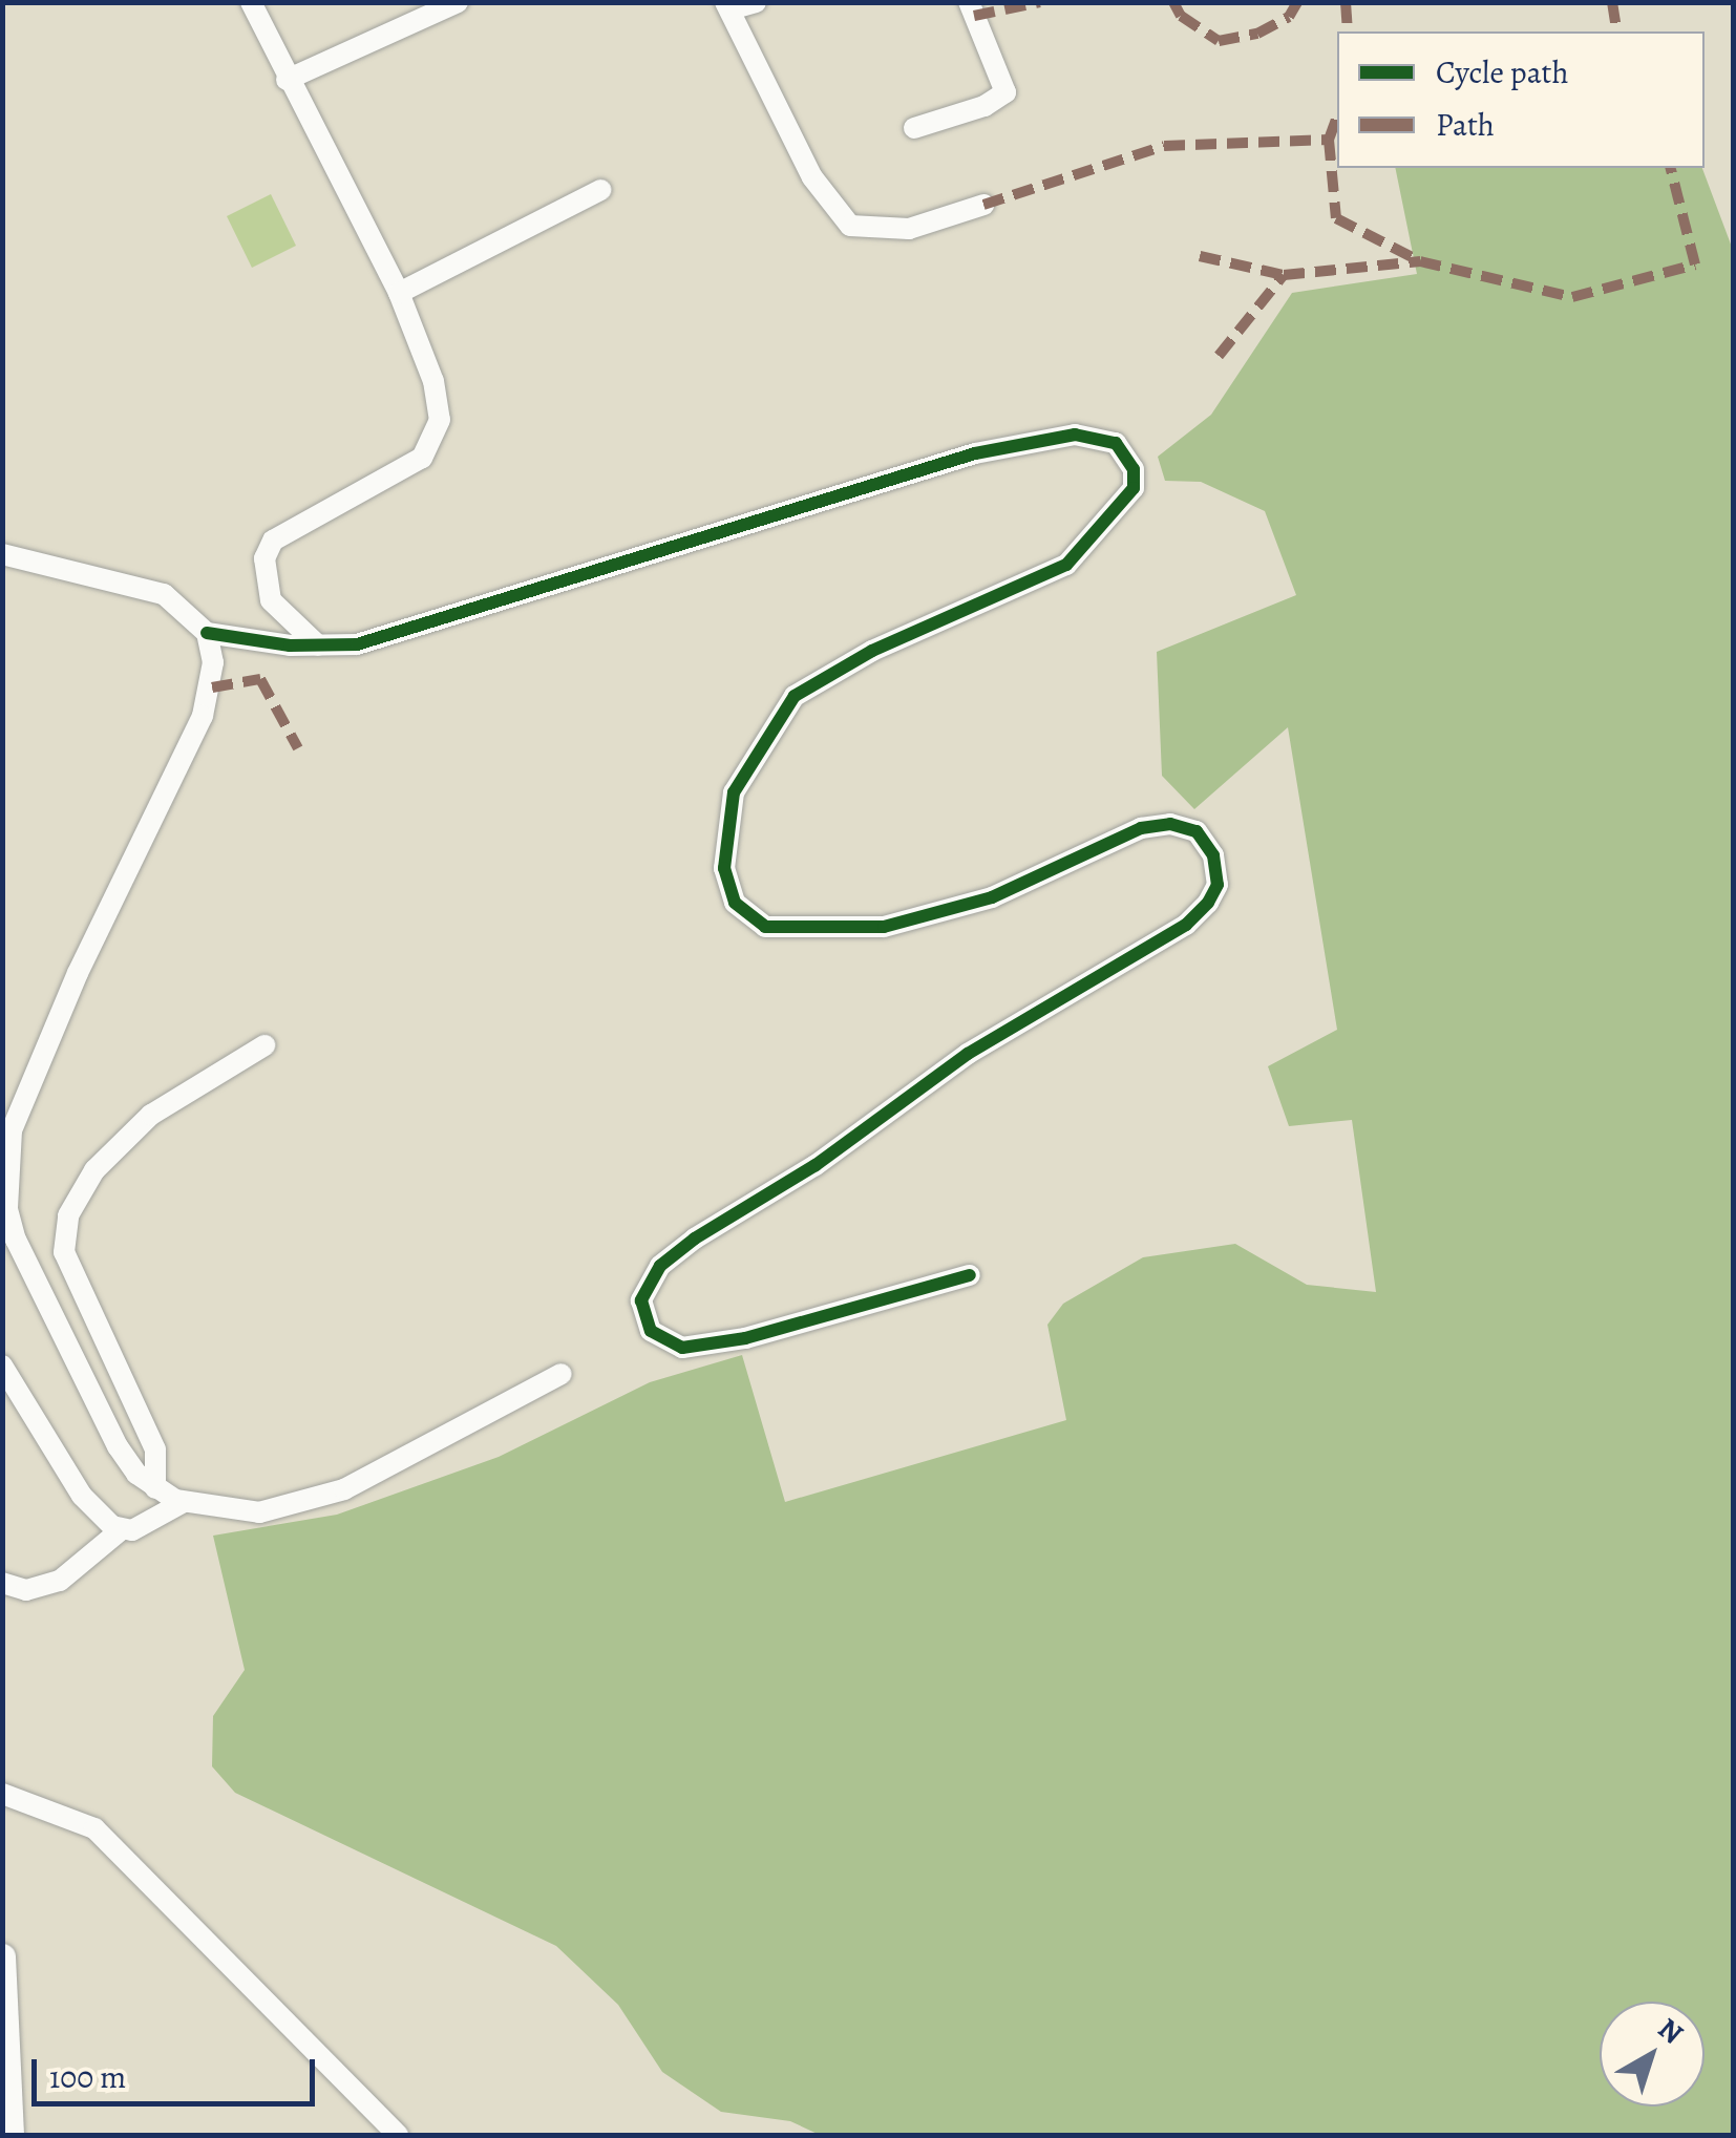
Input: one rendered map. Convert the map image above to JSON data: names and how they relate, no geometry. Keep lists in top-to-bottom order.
{
  "legend": ["Cycle path", "Path"],
  "scale_bar": "100 m",
  "north": "top right"
}
